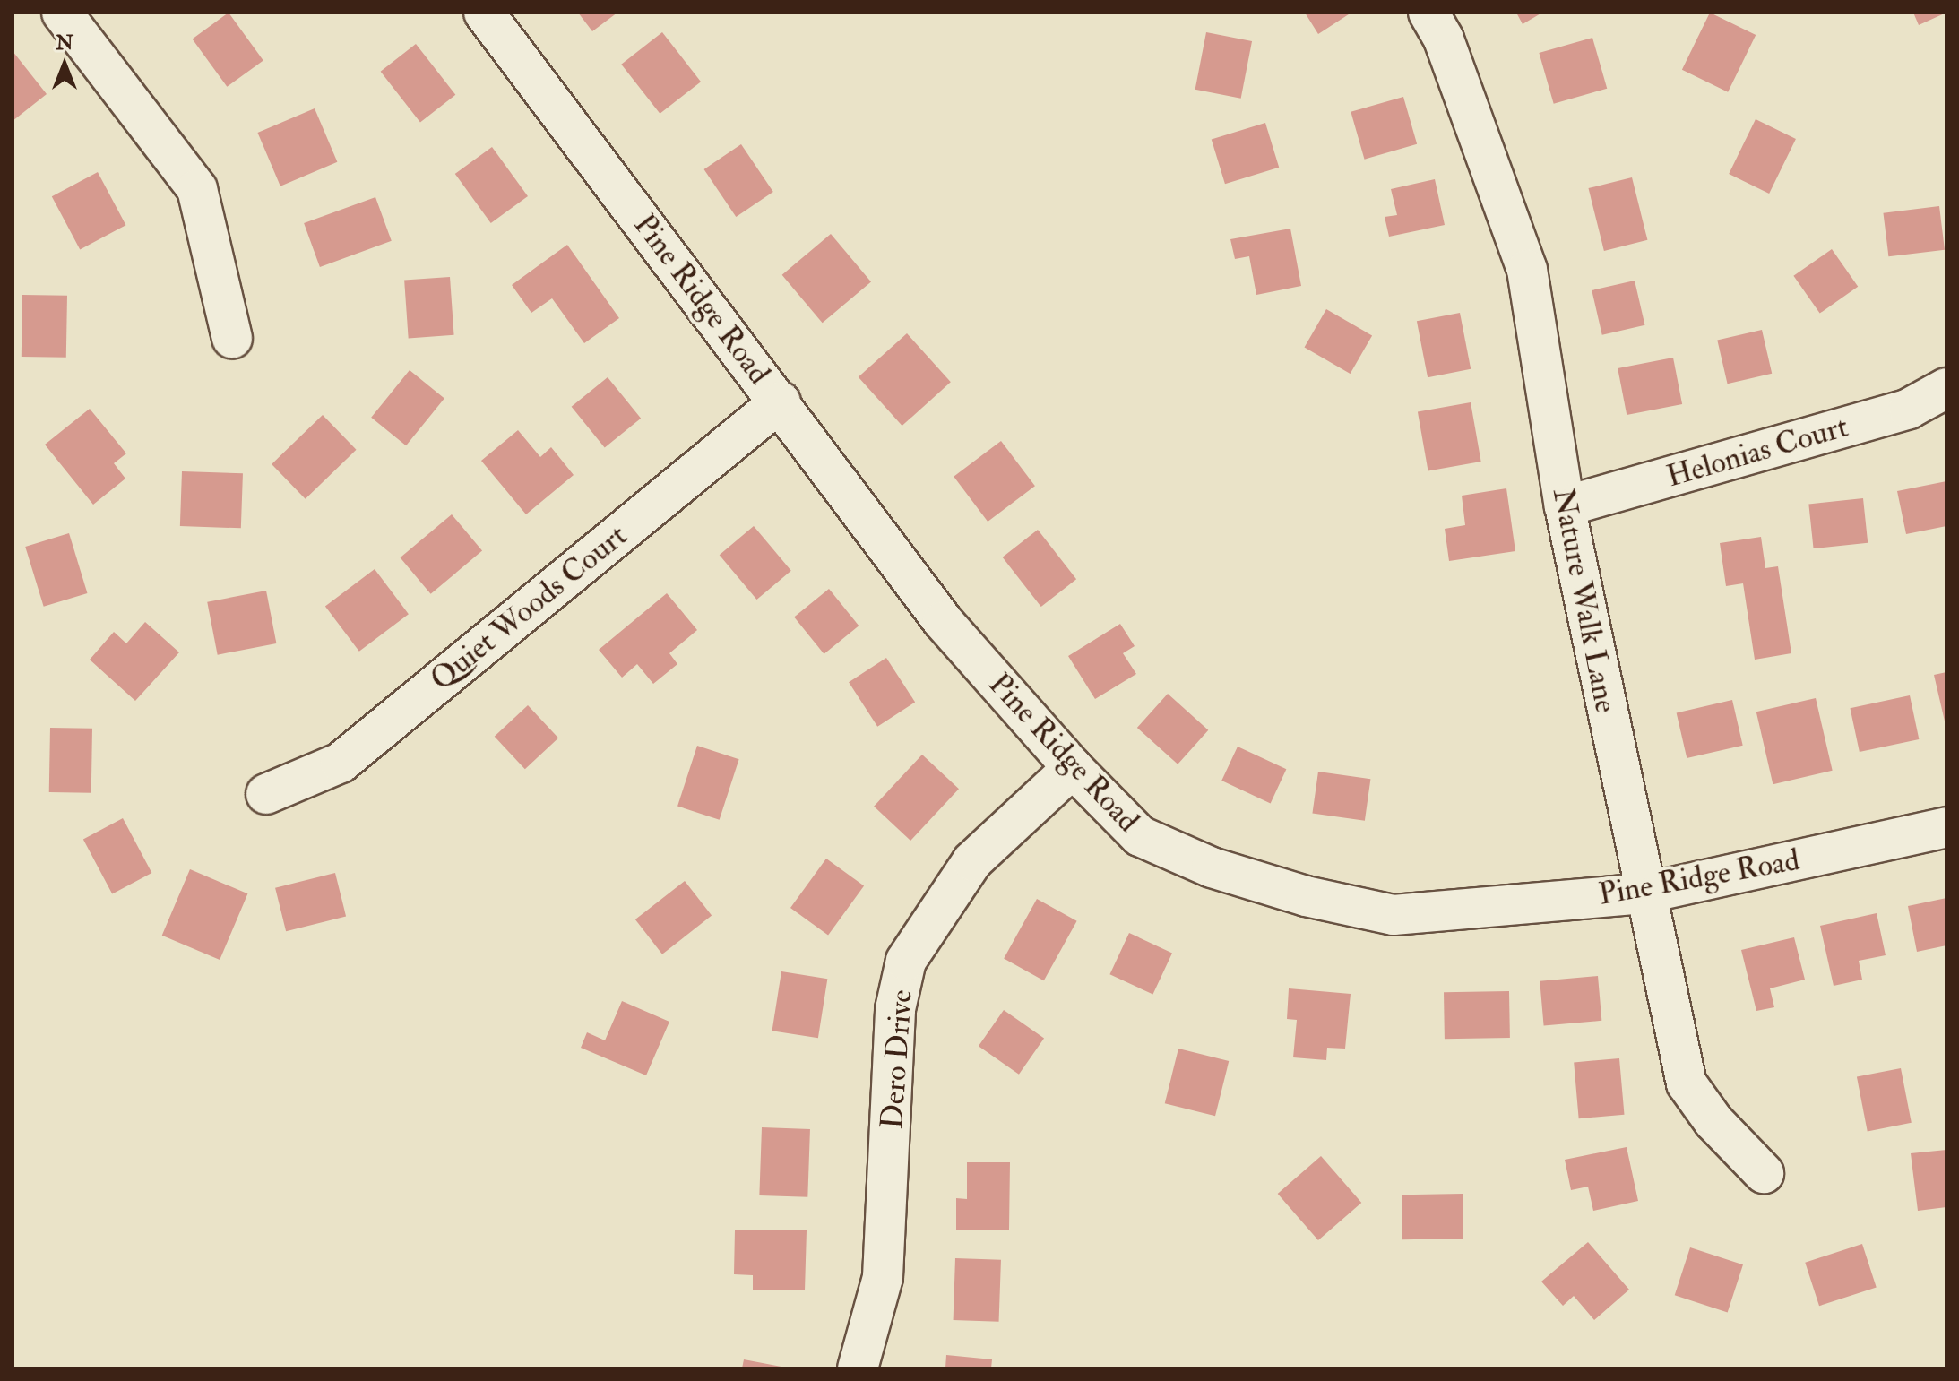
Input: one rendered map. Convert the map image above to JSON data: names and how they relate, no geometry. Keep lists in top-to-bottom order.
{
  "streets": {
    "street": [
      "Pine Ridge Road",
      "Helonias Court",
      "Nature Walk Lane",
      "Quiet Woods Court",
      "Dero Drive"
    ]
  },
  "crossings": [
    ["Pine Ridge Road", "Nature Walk Lane"],
    ["Pine Ridge Road", "Quiet Woods Court"],
    ["Pine Ridge Road", "Dero Drive"],
    ["Helonias Court", "Nature Walk Lane"]
  ],
  "north": "top"
}
